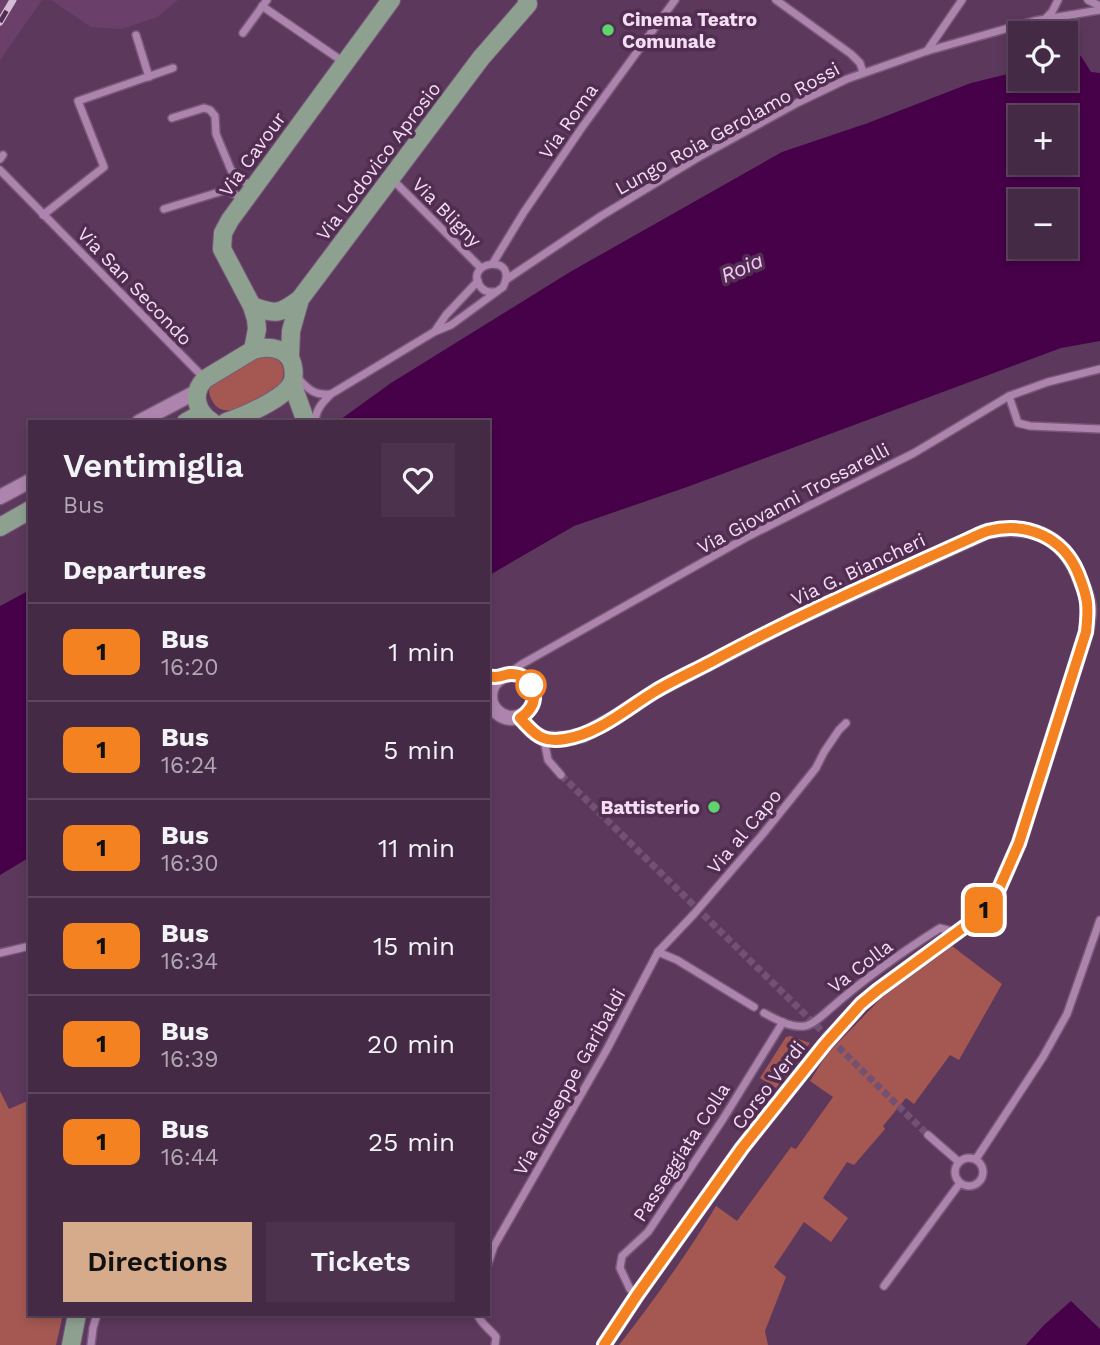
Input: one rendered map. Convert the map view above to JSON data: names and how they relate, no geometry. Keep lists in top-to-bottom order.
{
  "streets": {
    "main road": [
      "Via Cavour",
      "Via Lodovico Aprosio",
      "Via G. Biancheri",
      "Corso Verdi"
    ],
    "street": [
      "Via Roma",
      "Lungo Roia Gerolamo Rossi",
      "Via Bligny",
      "Via San Secondo",
      "Via Giovanni Trossarelli",
      "Via al Capo",
      "Va Colla",
      "Via Giuseppe Garibaldi",
      "Passeggiata Colla"
    ]
  },
  "crossings": [
    ["Via Roma", "Lungo Roia Gerolamo Rossi"],
    ["Via Roma", "Via Bligny"],
    ["Lungo Roia Gerolamo Rossi", "Via Bligny"],
    ["Via Lodovico Aprosio", "Via Bligny"],
    ["Via G. Biancheri", "Corso Verdi"],
    ["Via al Capo", "Via Giuseppe Garibaldi"],
    ["Va Colla", "Corso Verdi"],
    ["Va Colla", "Passeggiata Colla"],
    ["Corso Verdi", "Passeggiata Colla"]
  ],
  "water": ["Roia"],
  "places": ["Cinema Teatro Comunale", "Battisterio"],
  "lines": ["bus line 1"],
  "page": {
    "on_map": "1",
    "map_buttons": ["+", "−"],
    "heading": [
      ["Ventimiglia", "Bus"],
      "Departures"
    ],
    "list": [
      {
        "mark": "1",
        "name": "Bus",
        "note": "16:20",
        "value": "1 min"
      },
      {
        "mark": "1",
        "name": "Bus",
        "note": "16:24",
        "value": "5 min"
      },
      {
        "mark": "1",
        "name": "Bus",
        "note": "16:30",
        "value": "11 min"
      },
      {
        "mark": "1",
        "name": "Bus",
        "note": "16:34",
        "value": "15 min"
      },
      {
        "mark": "1",
        "name": "Bus",
        "note": "16:39",
        "value": "20 min"
      },
      {
        "mark": "1",
        "name": "Bus",
        "note": "16:44",
        "value": "25 min"
      }
    ],
    "buttons": ["Directions", "Tickets"]
  }
}
